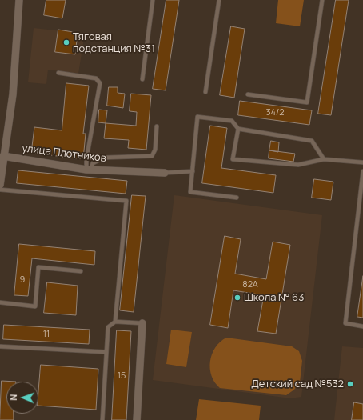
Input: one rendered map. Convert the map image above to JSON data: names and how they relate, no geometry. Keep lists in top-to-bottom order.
{
  "streets": {
    "street": ["улица Плотников"]
  },
  "places": ["Тяговая подстанция №31", "Школа № 63", "Детский сад №532"],
  "house_numbers": [
    "34/2",
    "9",
    "82А",
    "11",
    "15"
  ],
  "north": "left"
}
